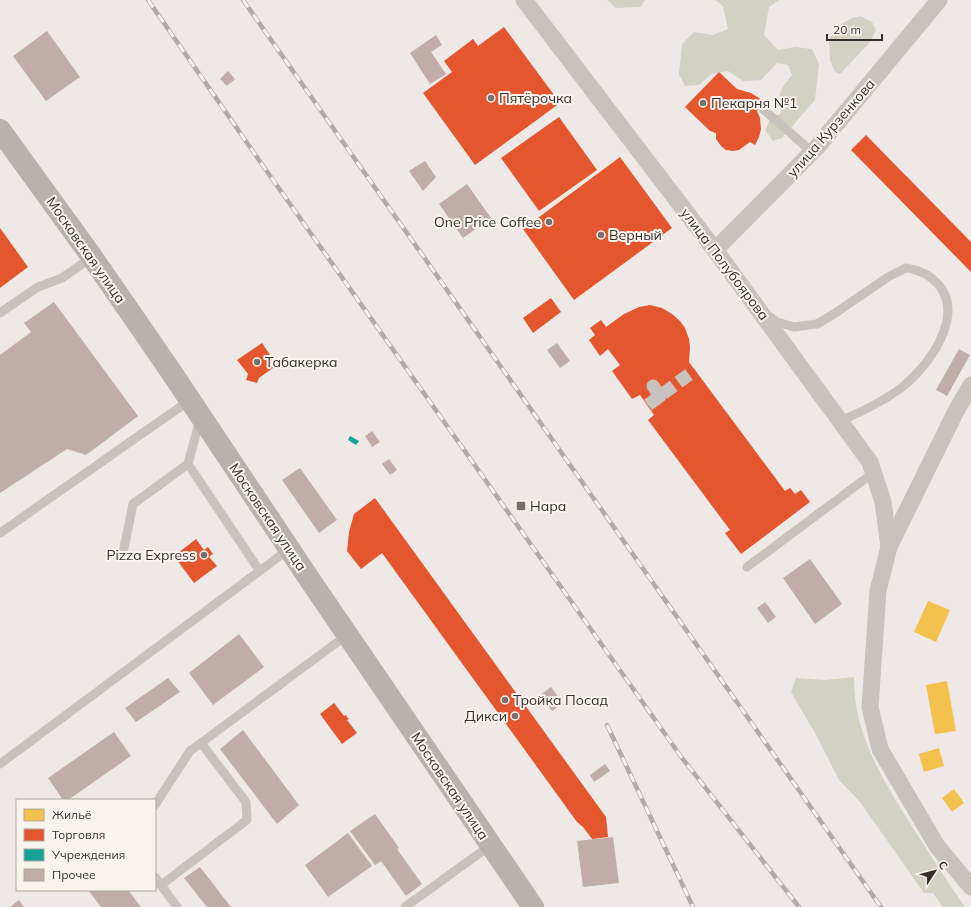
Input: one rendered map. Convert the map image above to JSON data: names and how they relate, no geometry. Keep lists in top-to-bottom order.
{
  "streets": {
    "main road": ["Московская улица"],
    "street": ["улица Курзенкова", "улица Полубоярова"]
  },
  "crossings": [
    ["улица Курзенкова", "улица Полубоярова"]
  ],
  "places": {
    "other": [
      "Пятёрочка",
      "Пекарня №1",
      "One Price Coffee",
      "Верный",
      "Табакерка",
      "Pizza Express",
      "Тройка Посад",
      "Дикси"
    ],
    "transit": ["Нара"]
  },
  "legend": [
    "Жильё",
    "Торговля",
    "Учреждения",
    "Прочее"
  ],
  "scale_bar": "20 m",
  "north": "top right"
}
